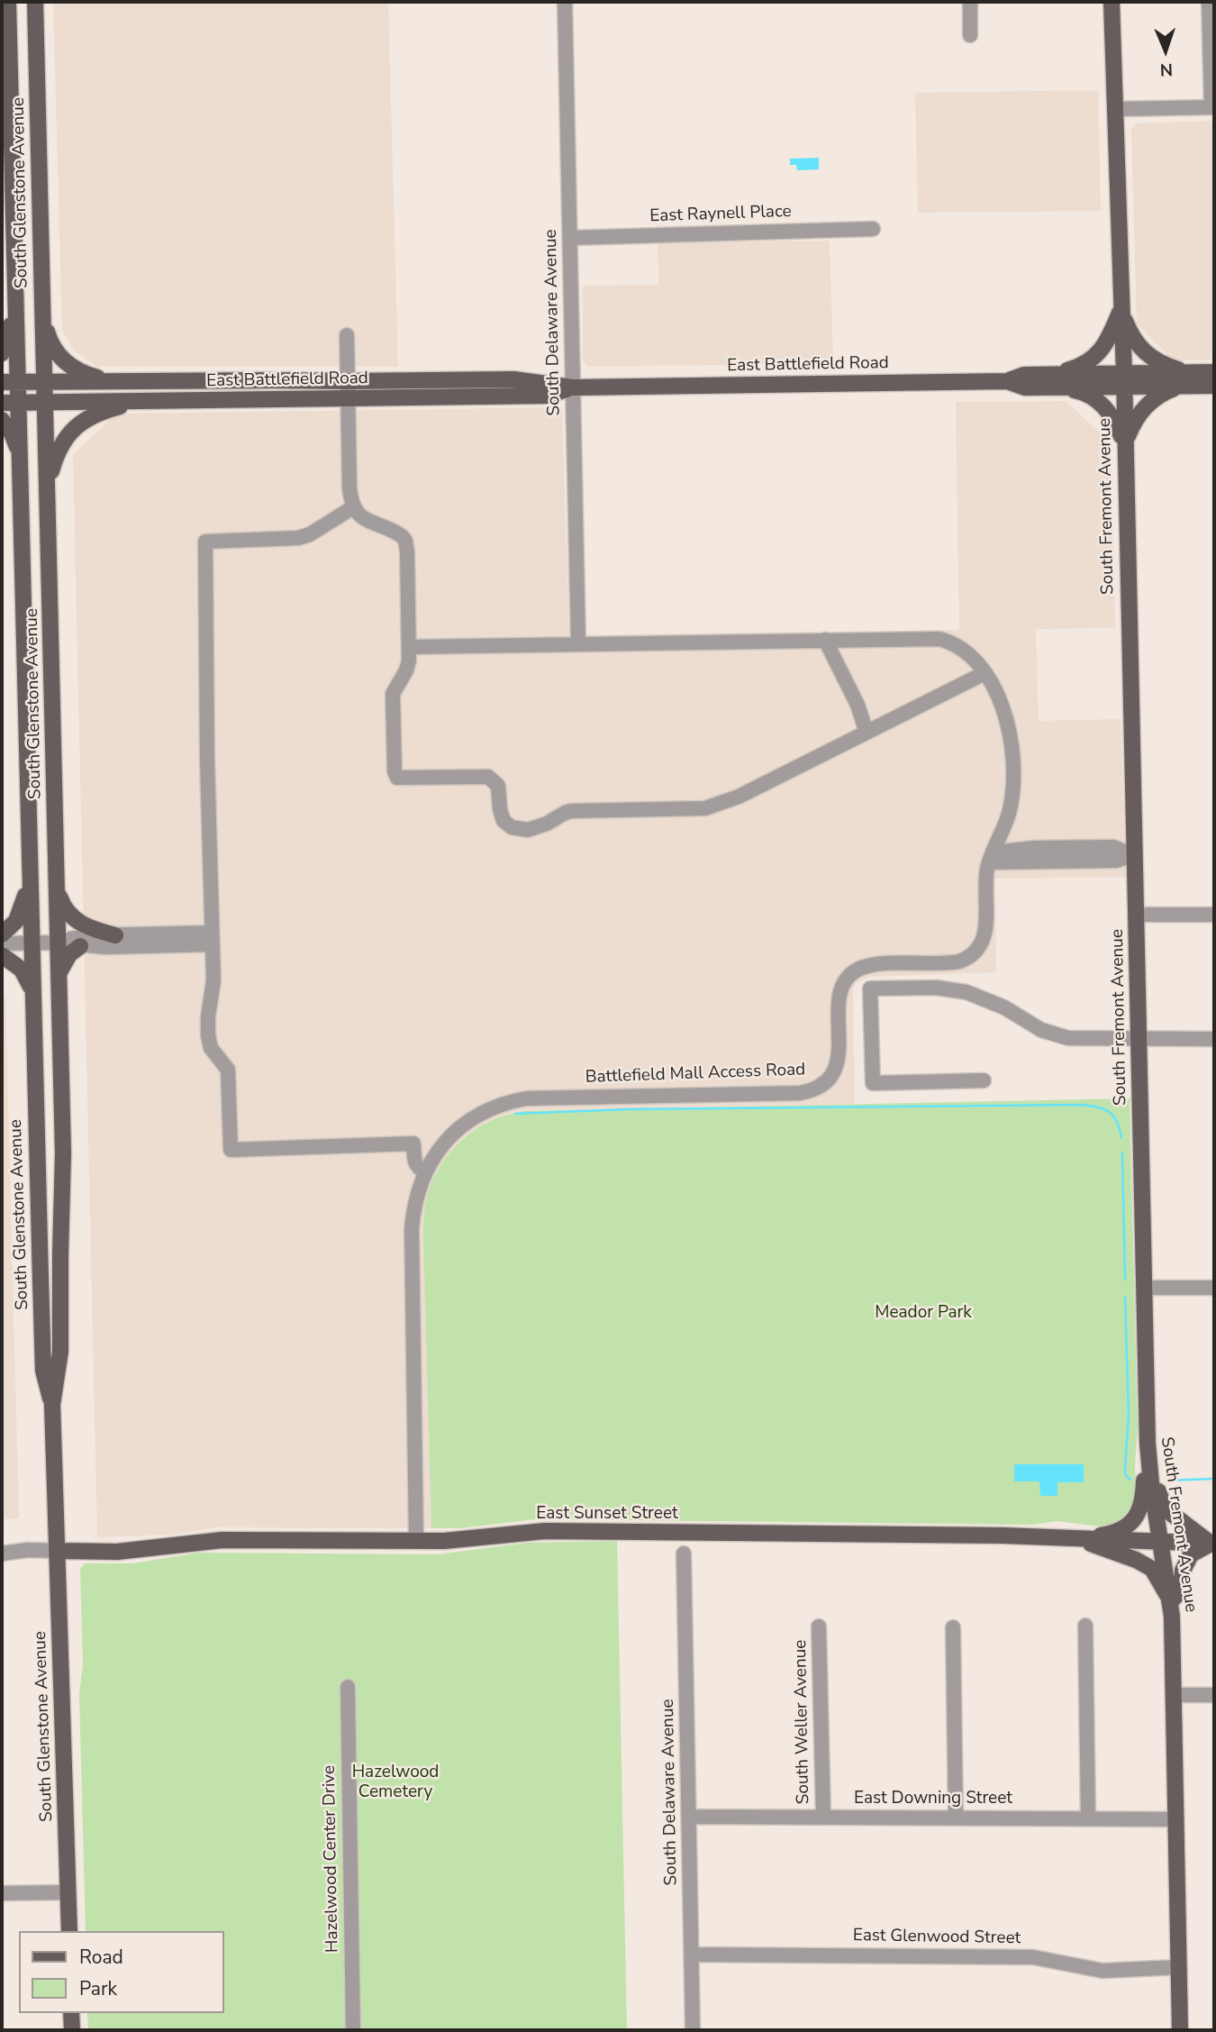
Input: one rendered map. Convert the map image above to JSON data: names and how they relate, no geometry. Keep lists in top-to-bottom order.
{
  "streets": {
    "main road": [
      "South Glenstone Avenue",
      "East Battlefield Road",
      "South Fremont Avenue",
      "East Sunset Street"
    ],
    "street": [
      "East Raynell Place",
      "South Delaware Avenue",
      "Battlefield Mall Access Road",
      "South Weller Avenue",
      "East Downing Street",
      "Hazelwood Center Drive",
      "East Glenwood Street"
    ]
  },
  "crossings": [
    ["South Glenstone Avenue", "East Battlefield Road"],
    ["South Glenstone Avenue", "East Sunset Street"],
    ["East Raynell Place", "South Delaware Avenue"],
    ["South Delaware Avenue", "East Battlefield Road"],
    ["South Delaware Avenue", "Battlefield Mall Access Road"],
    ["South Delaware Avenue", "East Downing Street"],
    ["South Delaware Avenue", "East Glenwood Street"],
    ["East Battlefield Road", "South Fremont Avenue"],
    ["South Fremont Avenue", "East Sunset Street"],
    ["South Fremont Avenue", "East Downing Street"],
    ["South Fremont Avenue", "East Glenwood Street"],
    ["Battlefield Mall Access Road", "East Sunset Street"],
    ["South Weller Avenue", "East Downing Street"]
  ],
  "parks": ["Meador Park", "Hazelwood Cemetery"],
  "legend": ["Road", "Park"],
  "north": "bottom"
}
